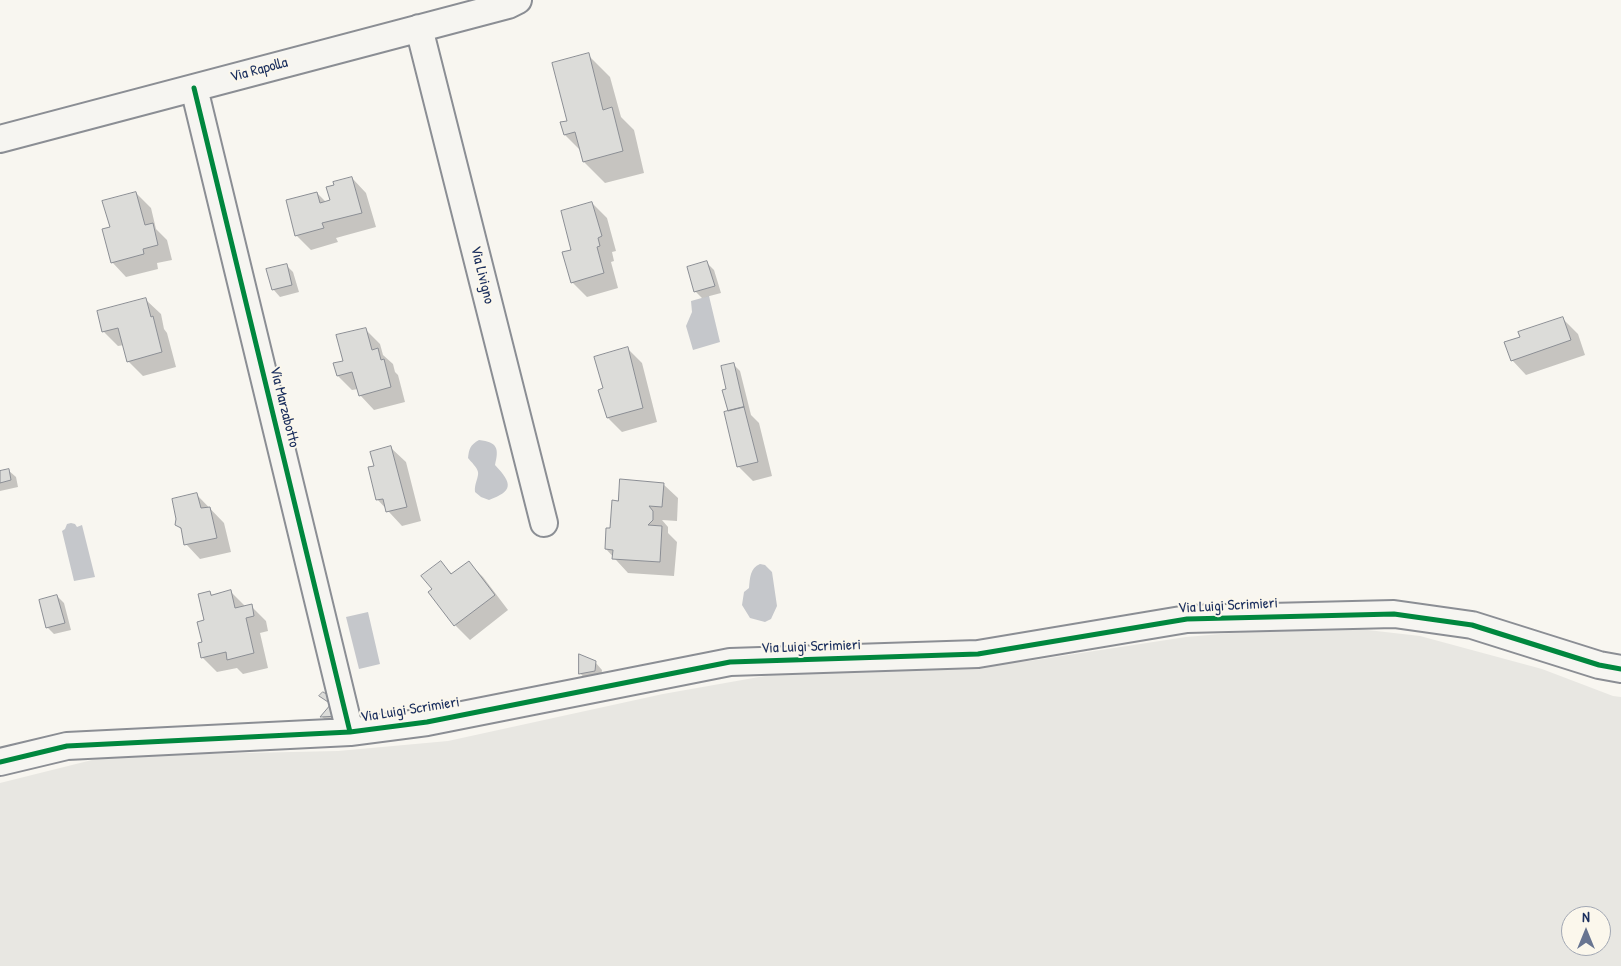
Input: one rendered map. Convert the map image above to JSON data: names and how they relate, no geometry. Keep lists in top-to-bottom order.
{
  "streets": {
    "street": [
      "Via Rapolla",
      "Via Livigno",
      "Via Marzabotto",
      "Via Luigi Scrimieri"
    ]
  },
  "crossings": [
    ["Via Rapolla", "Via Livigno"],
    ["Via Rapolla", "Via Marzabotto"],
    ["Via Marzabotto", "Via Luigi Scrimieri"]
  ],
  "north": "top"
}
